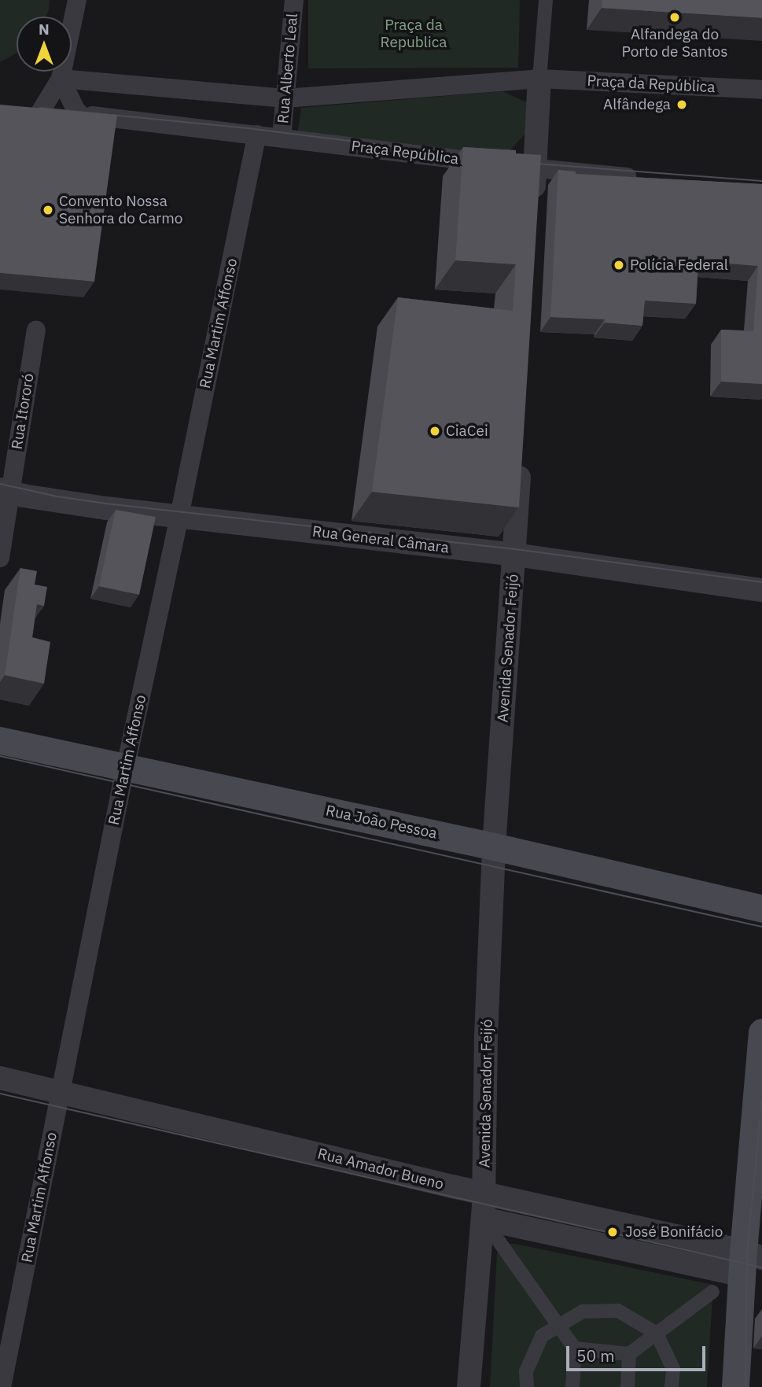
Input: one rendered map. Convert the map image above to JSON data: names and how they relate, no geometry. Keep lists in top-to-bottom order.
{
  "streets": {
    "main road": ["Rua João Pessoa"],
    "street": [
      "Rua Alberto Leal",
      "Praça da República",
      "Praça República",
      "Rua Martim Affonso",
      "Rua Itororó",
      "Rua General Câmara",
      "Avenida Senador Feijó",
      "Rua Amador Bueno"
    ]
  },
  "crossings": [
    ["Rua Alberto Leal", "Praça República"],
    ["Praça República", "Rua Martim Affonso"],
    ["Rua Martim Affonso", "Rua General Câmara"],
    ["Rua Martim Affonso", "Rua João Pessoa"],
    ["Rua Martim Affonso", "Rua Amador Bueno"],
    ["Rua Itororó", "Rua General Câmara"],
    ["Rua General Câmara", "Avenida Senador Feijó"],
    ["Avenida Senador Feijó", "Rua João Pessoa"],
    ["Avenida Senador Feijó", "Rua Amador Bueno"]
  ],
  "parks": ["Praça da Republica"],
  "places": [
    "Alfandega do Porto de Santos",
    "Alfândega",
    "Convento Nossa Senhora do Carmo",
    "Polícia Federal",
    "CiaCei",
    "José Bonifácio"
  ],
  "scale_bar": "50 m",
  "north": "top"
}
